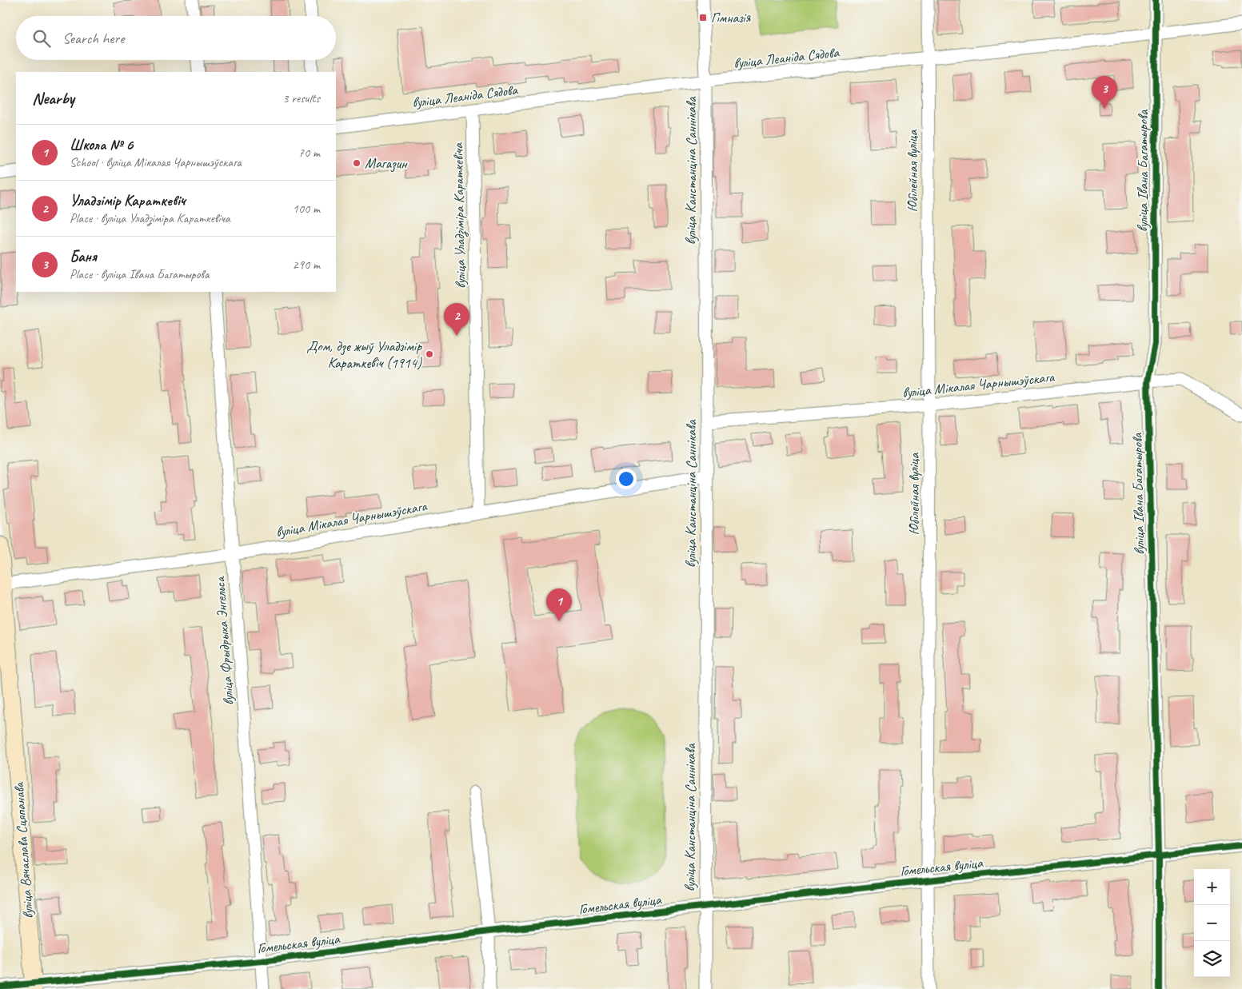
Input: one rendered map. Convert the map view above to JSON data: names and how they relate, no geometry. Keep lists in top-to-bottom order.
{
  "streets": {
    "main road": ["вуліца Вячаслава Сцяпанава"],
    "street": [
      "вуліца Леаніда Сядова",
      "вуліца Канстанціна Саннікава",
      "Юбілейная вуліца",
      "вуліца Івана Багатырова",
      "вуліца Уладзіміра Караткевіча",
      "вуліца Мікалая Чарнышэўскага",
      "вуліца Фрыдрыха Энгельса",
      "Гомельская вуліца"
    ]
  },
  "crossings": [
    ["вуліца Леаніда Сядова", "вуліца Канстанціна Саннікава"],
    ["вуліца Леаніда Сядова", "Юбілейная вуліца"],
    ["вуліца Леаніда Сядова", "вуліца Івана Багатырова"],
    ["вуліца Леаніда Сядова", "вуліца Уладзіміра Караткевіча"],
    ["вуліца Канстанціна Саннікава", "вуліца Мікалая Чарнышэўскага"],
    ["вуліца Канстанціна Саннікава", "Гомельская вуліца"],
    ["Юбілейная вуліца", "вуліца Мікалая Чарнышэўскага"],
    ["Юбілейная вуліца", "Гомельская вуліца"],
    ["вуліца Івана Багатырова", "вуліца Мікалая Чарнышэўскага"],
    ["вуліца Івана Багатырова", "Гомельская вуліца"],
    ["вуліца Уладзіміра Караткевіча", "вуліца Мікалая Чарнышэўскага"],
    ["вуліца Мікалая Чарнышэўскага", "вуліца Фрыдрыха Энгельса"],
    ["вуліца Мікалая Чарнышэўскага", "вуліца Вячаслава Сцяпанава"],
    ["вуліца Фрыдрыха Энгельса", "Гомельская вуліца"],
    ["вуліца Вячаслава Сцяпанава", "Гомельская вуліца"]
  ],
  "places": {
    "transit": ["Гімназія"],
    "other": ["Магазин", "Дом, дзе жыў Уладзімір Караткевіч (1914)"]
  },
  "page": {
    "search": "Search here",
    "heading": ["Nearby", "3 results"],
    "pins": ["3", "2", "1"],
    "list": [
      {
        "mark": "1",
        "name": "Школа № 6",
        "note": "School · вуліца Мікалая Чарнышэўскага",
        "value": "70 m"
      },
      {
        "mark": "2",
        "name": "Уладзімір Караткевіч",
        "note": "Place · вуліца Уладзіміра Караткевіча",
        "value": "100 m"
      },
      {
        "mark": "3",
        "name": "Баня",
        "note": "Place · вуліца Івана Багатырова",
        "value": "290 m"
      }
    ],
    "map_buttons": ["+", "−"]
  }
}
